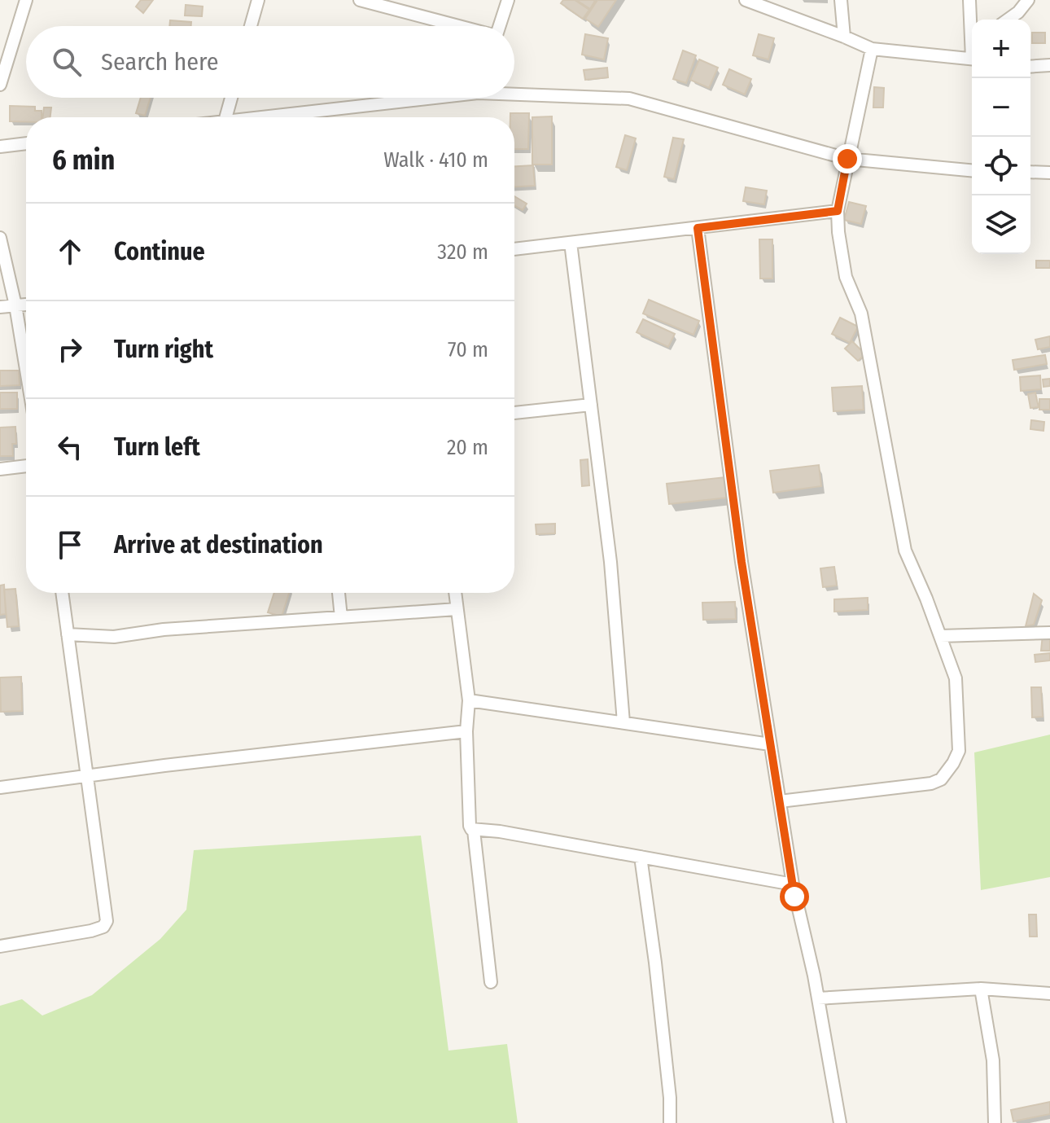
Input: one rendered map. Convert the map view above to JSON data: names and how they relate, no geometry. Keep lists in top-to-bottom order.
{
  "page": {
    "map_buttons": ["+", "−"],
    "search": "Search here",
    "heading": ["6 min", "Walk · 410 m"],
    "list": [
      ["Continue", "320 m"],
      ["Turn right", "70 m"],
      ["Turn left", "20 m"],
      "Arrive at destination"
    ]
  }
}
